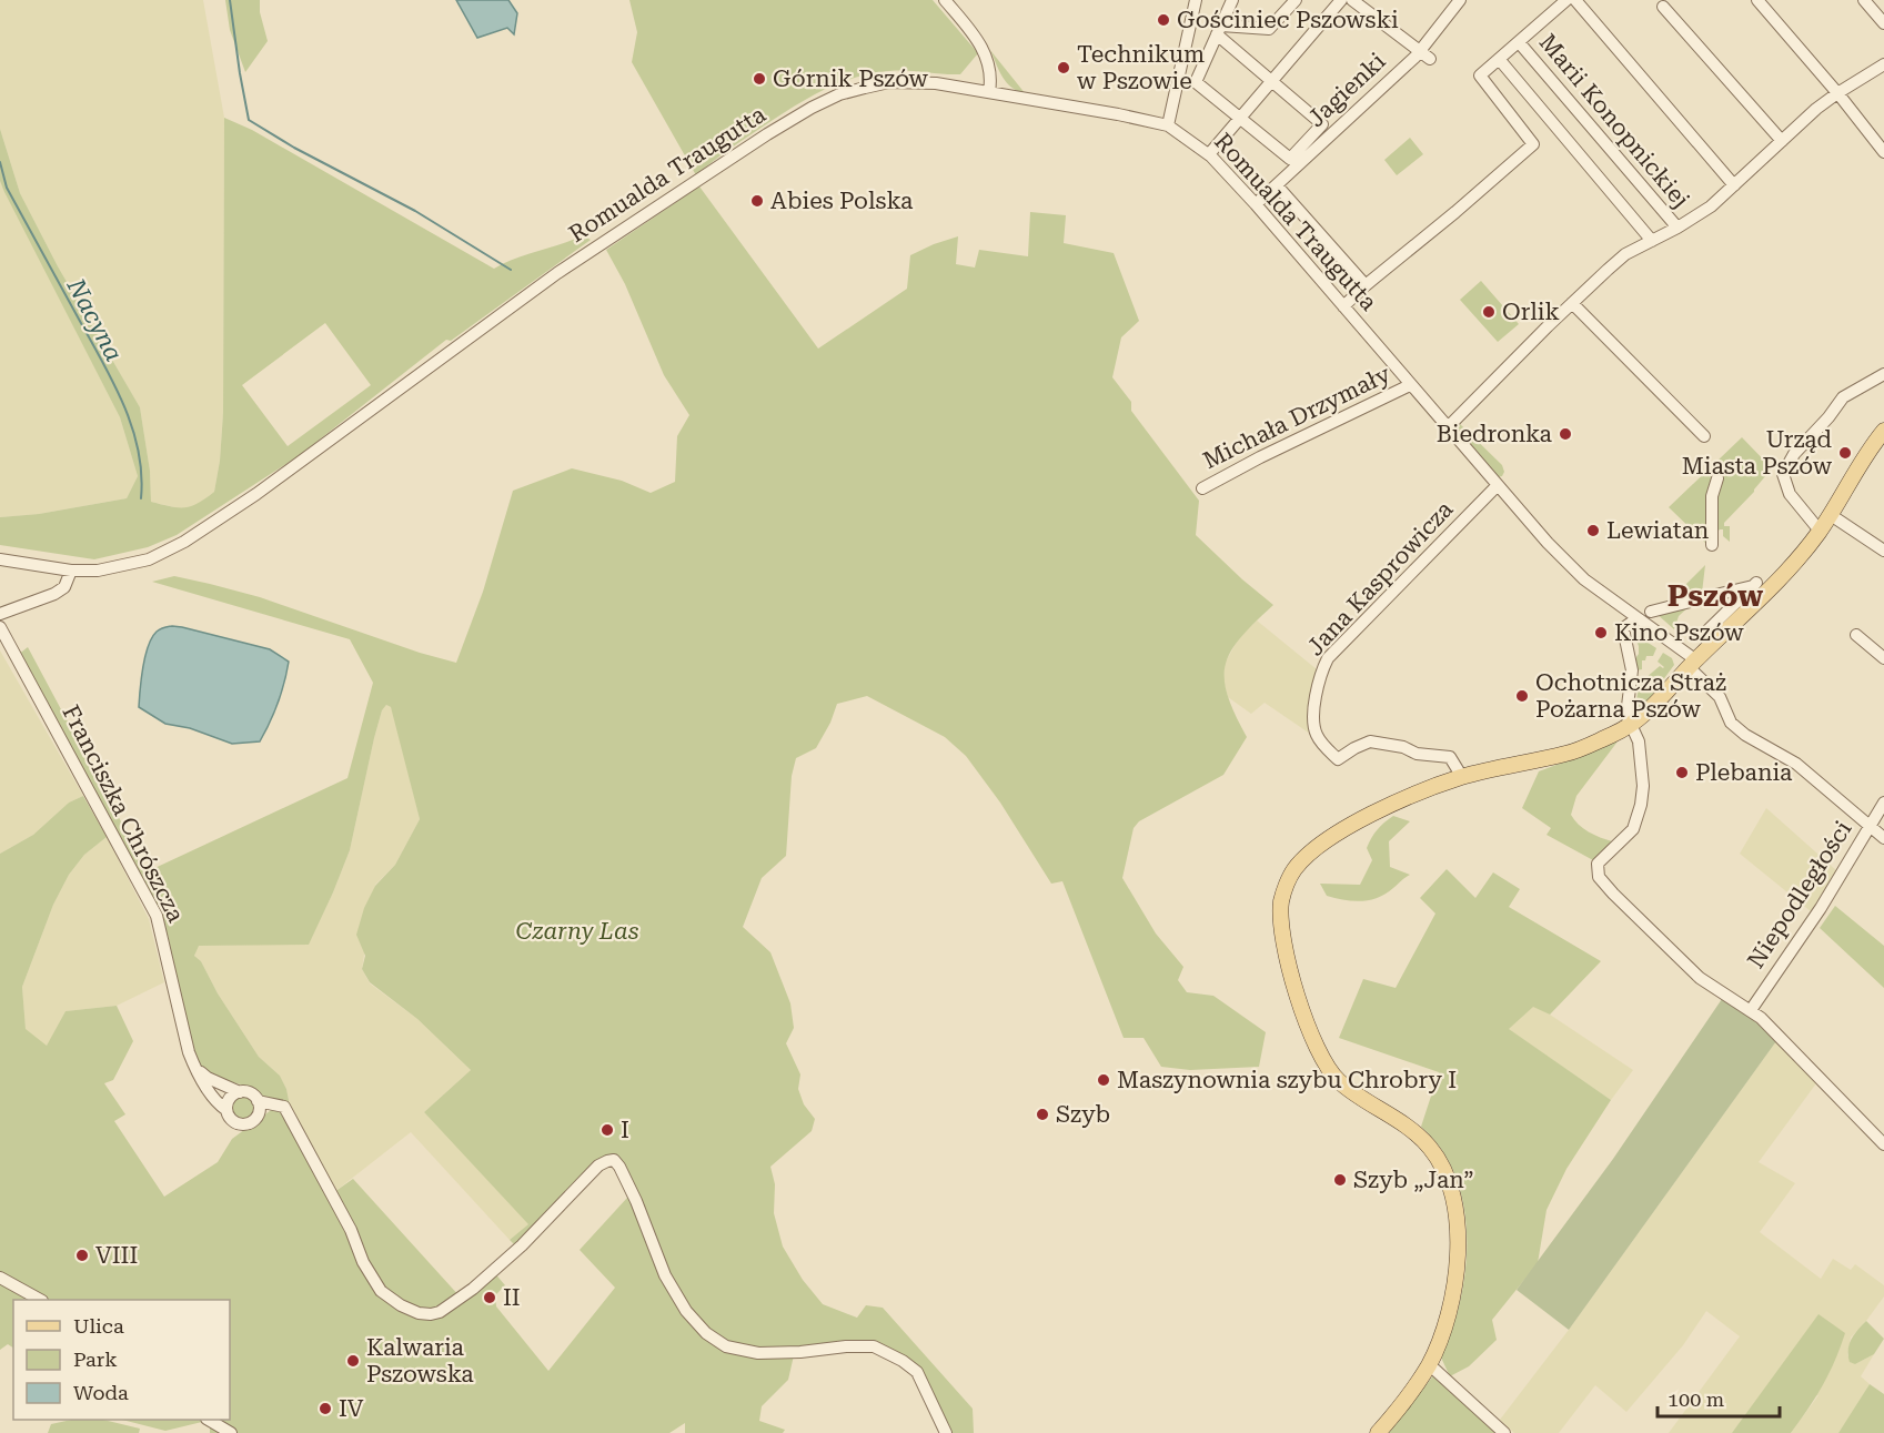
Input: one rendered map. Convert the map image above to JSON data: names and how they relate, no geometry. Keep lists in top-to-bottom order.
{
  "streets": {
    "street": [
      "Jagienki",
      "Marii Konopnickiej",
      "Romualda Traugutta",
      "Michała Drzymały",
      "Jana Kasprowicza",
      "Franciszka Chrószcza",
      "Niepodległości"
    ]
  },
  "crossings": [
    ["Jagienki", "Romualda Traugutta"],
    ["Marii Konopnickiej", "Romualda Traugutta"],
    ["Romualda Traugutta", "Michała Drzymały"],
    ["Romualda Traugutta", "Jana Kasprowicza"],
    ["Romualda Traugutta", "Niepodległości"]
  ],
  "districts": ["Pszów"],
  "water": ["Nacyna"],
  "parks": ["Czarny Las"],
  "places": [
    "Gościniec Pszowski",
    "Technikum w Pszowie",
    "Górnik Pszów",
    "Abies Polska",
    "Orlik",
    "Biedronka",
    "Urząd Miasta Pszów",
    "Lewiatan",
    "Kino Pszów",
    "Ochotnicza Straż Pożarna Pszów",
    "Plebania",
    "Maszynownia szybu Chrobry I",
    "Szyb",
    "I",
    "Szyb „Jan”",
    "VIII",
    "II",
    "Kalwaria Pszowska",
    "IV"
  ],
  "legend": ["Ulica", "Park", "Woda"],
  "scale_bar": "100 m"
}
